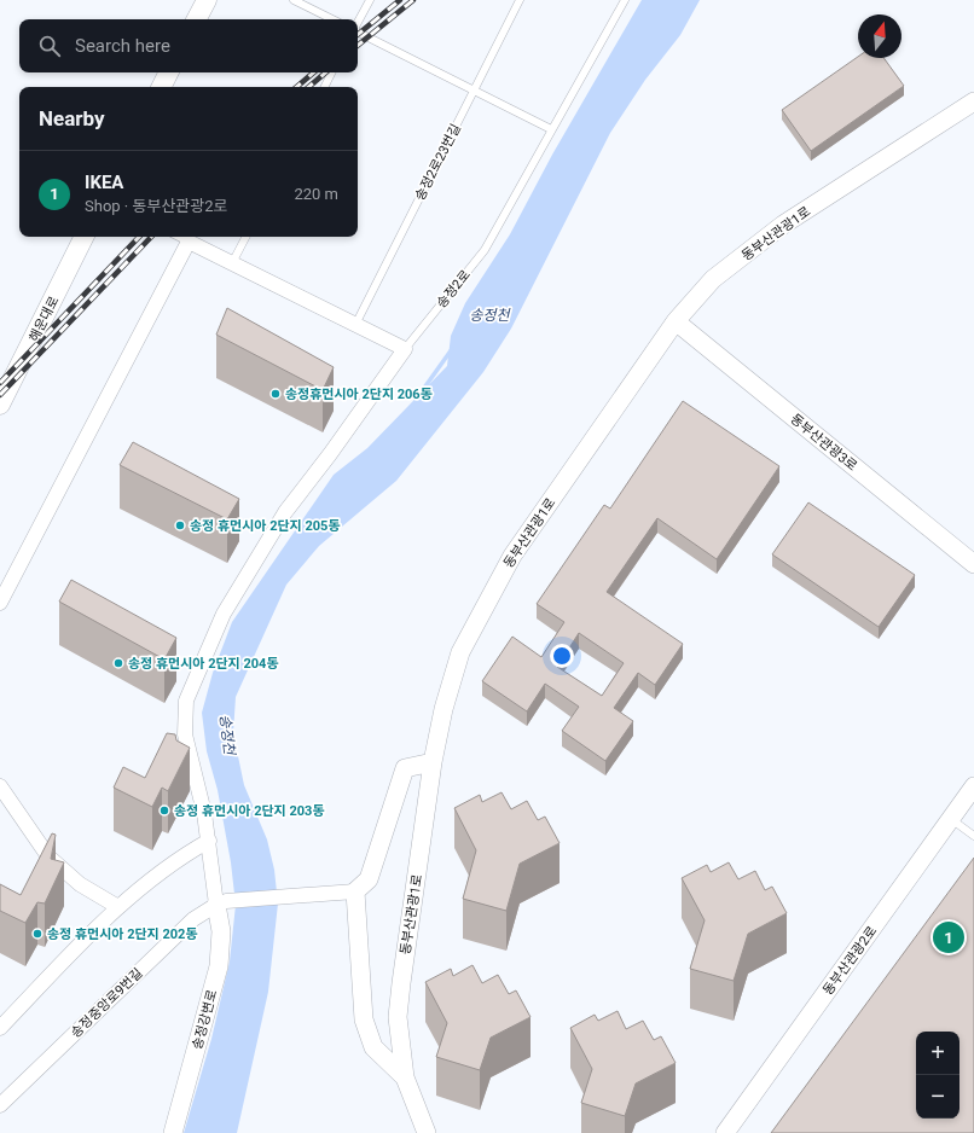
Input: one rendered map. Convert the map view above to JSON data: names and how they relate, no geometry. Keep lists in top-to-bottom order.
{
  "streets": {
    "main road": ["해운대로"],
    "street": [
      "동부산관광1로",
      "동부산관광3로",
      "동부산관광2로",
      "송정중앙로9번길",
      "송정강변로"
    ],
    "lane": ["송정2로23번길", "송정2로"]
  },
  "crossings": [
    ["동부산관광1로", "동부산관광3로"],
    ["송정중앙로9번길", "송정강변로"]
  ],
  "water": ["송정천"],
  "places": [
    "송정휴먼시아 2단지 206동",
    "송정 휴먼시아 2단지 205동",
    "송정 휴먼시아 2단지 204동",
    "송정 휴먼시아 2단지 203동",
    "송정 휴먼시아 2단지 202동"
  ],
  "north": "top",
  "page": {
    "search": "Search here",
    "heading": "Nearby",
    "list": [
      {
        "mark": "1",
        "name": "IKEA",
        "note": "Shop · 동부산관광2로",
        "value": "220 m"
      }
    ],
    "pins": "1",
    "map_buttons": ["+", "−"]
  }
}
